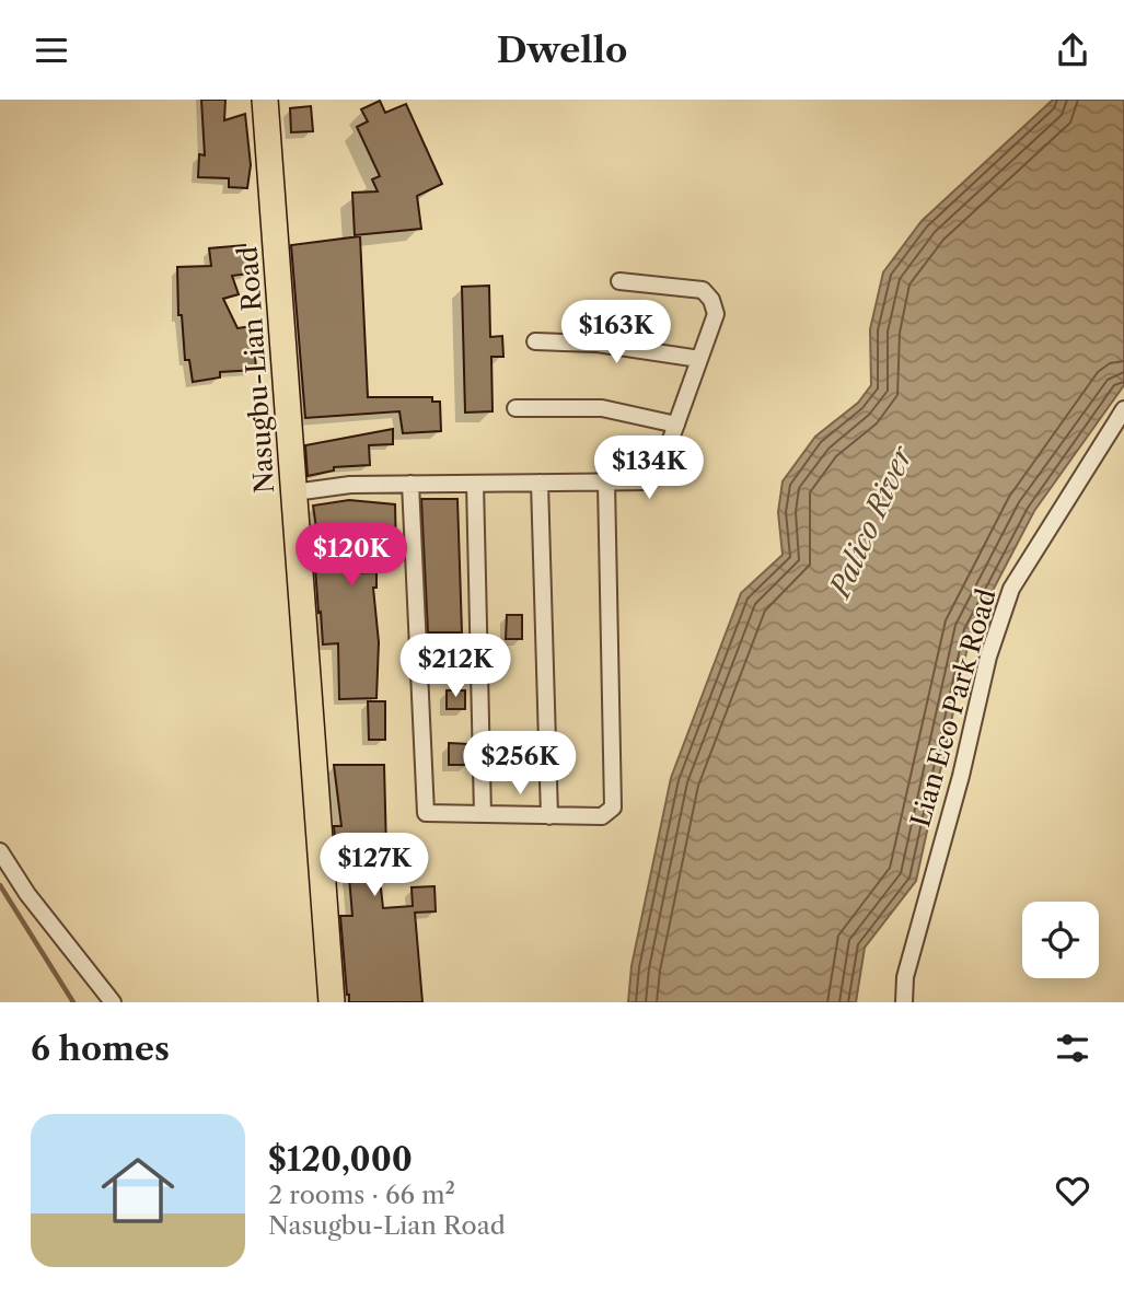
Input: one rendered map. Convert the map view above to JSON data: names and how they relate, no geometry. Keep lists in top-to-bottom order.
{
  "streets": {
    "main road": ["Nasugbu-Lian Road"],
    "street": ["Lian Eco Park Road"]
  },
  "water": ["Palico River"],
  "page": {
    "header": "Dwello",
    "price": [
      "$163K",
      "$134K",
      "$120K",
      "$212K",
      "$256K",
      "$127K"
    ],
    "heading": "6 homes",
    "list": [
      {
        "name": "$120,000",
        "note": "2 rooms · 66 m² · Nasugbu-Lian Road"
      }
    ]
  }
}
